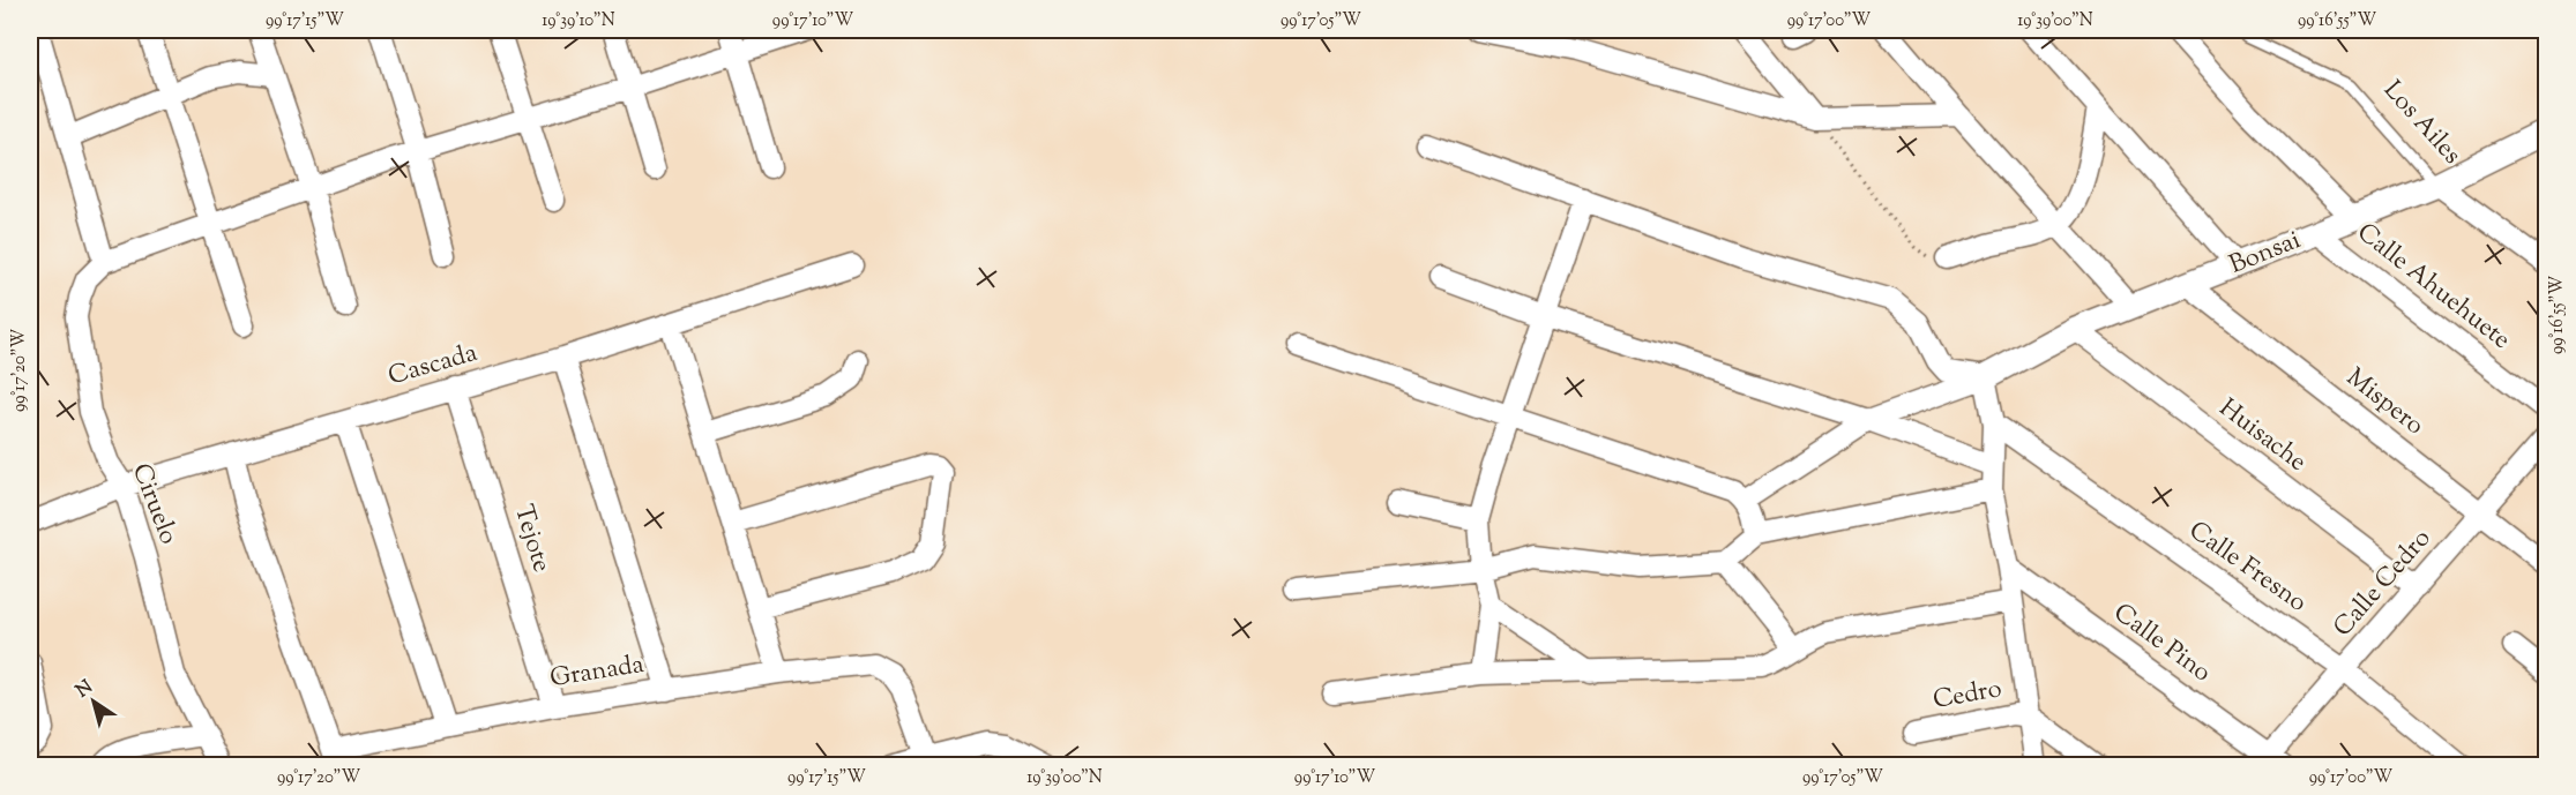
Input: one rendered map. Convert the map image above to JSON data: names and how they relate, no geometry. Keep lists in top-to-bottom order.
{
  "streets": {
    "street": [
      "Los Ailes",
      "Bonsai",
      "Calle Ahuehuete",
      "Cascada",
      "Mispero",
      "Huisache",
      "Ciruelo",
      "Tejote",
      "Calle Fresno",
      "Calle Cedro",
      "Calle Pino",
      "Granada",
      "Cedro"
    ]
  },
  "crossings": [
    ["Los Ailes", "Bonsai"],
    ["Bonsai", "Calle Ahuehuete"],
    ["Bonsai", "Mispero"],
    ["Bonsai", "Huisache"],
    ["Cascada", "Ciruelo"],
    ["Cascada", "Tejote"],
    ["Mispero", "Calle Cedro"],
    ["Huisache", "Calle Cedro"],
    ["Tejote", "Granada"],
    ["Calle Fresno", "Calle Cedro"],
    ["Calle Cedro", "Calle Pino"]
  ],
  "north": "top left",
  "coordinates": [
    "99°17'15\"W",
    "19°39'10\"N",
    "99°17'10\"W",
    "99°17'05\"W",
    "99°17'00\"W",
    "19°39'00\"N",
    "99°16'55\"W",
    "99°17'20\"W"
  ]
}
